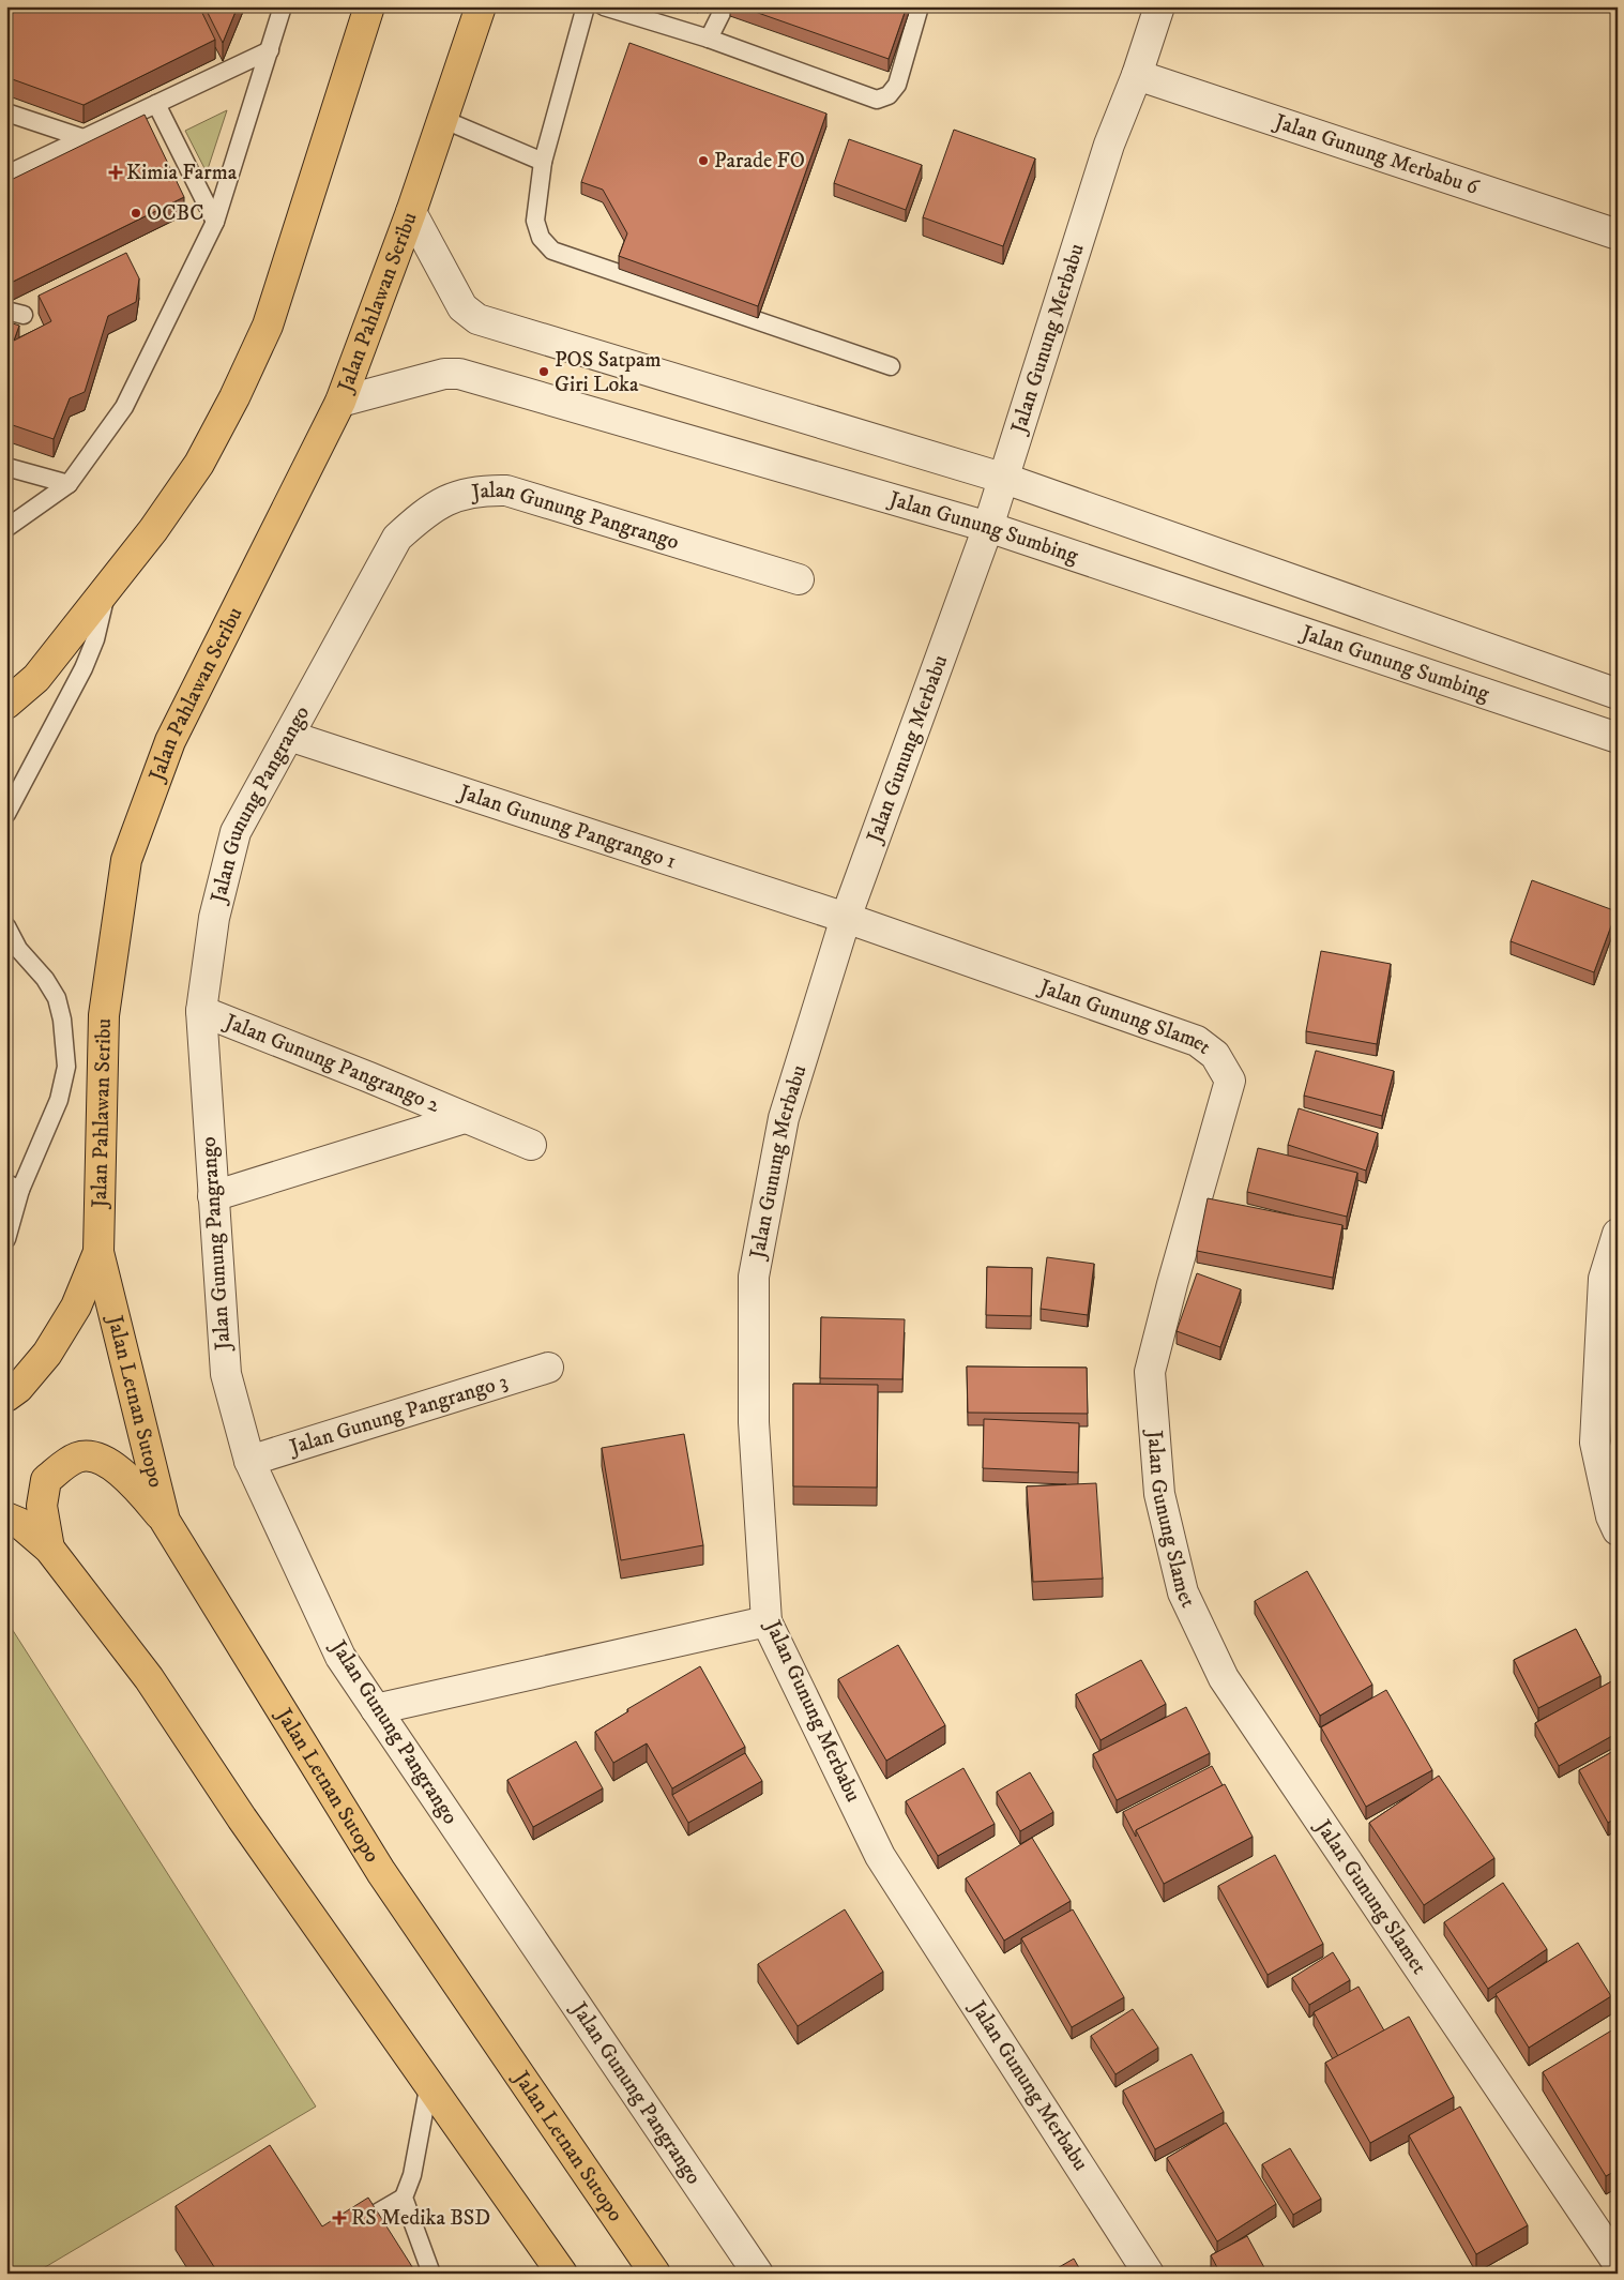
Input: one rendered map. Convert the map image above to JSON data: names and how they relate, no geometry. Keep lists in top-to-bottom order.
{
  "streets": {
    "main road": ["Jalan Pahlawan Seribu", "Jalan Letnan Sutopo"],
    "street": [
      "Jalan Gunung Merbabu 6",
      "Jalan Gunung Merbabu",
      "Jalan Gunung Pangrango",
      "Jalan Gunung Sumbing",
      "Jalan Gunung Pangrango 1",
      "Jalan Gunung Slamet",
      "Jalan Gunung Pangrango 2",
      "Jalan Gunung Pangrango 3"
    ]
  },
  "crossings": [
    ["Jalan Gunung Merbabu 6", "Jalan Gunung Merbabu"],
    ["Jalan Pahlawan Seribu", "Jalan Gunung Sumbing"],
    ["Jalan Pahlawan Seribu", "Jalan Letnan Sutopo"],
    ["Jalan Gunung Merbabu", "Jalan Gunung Sumbing"],
    ["Jalan Gunung Merbabu", "Jalan Gunung Pangrango 1"],
    ["Jalan Gunung Merbabu", "Jalan Gunung Slamet"],
    ["Jalan Gunung Pangrango", "Jalan Gunung Pangrango 1"],
    ["Jalan Gunung Pangrango", "Jalan Gunung Pangrango 2"],
    ["Jalan Gunung Pangrango", "Jalan Gunung Pangrango 3"],
    ["Jalan Gunung Pangrango 1", "Jalan Gunung Slamet"]
  ],
  "places": {
    "other": ["Parade FO", "OCBC", "POS Satpam Giri Loka"],
    "health": ["Kimia Farma", "RS Medika BSD"]
  }
}
